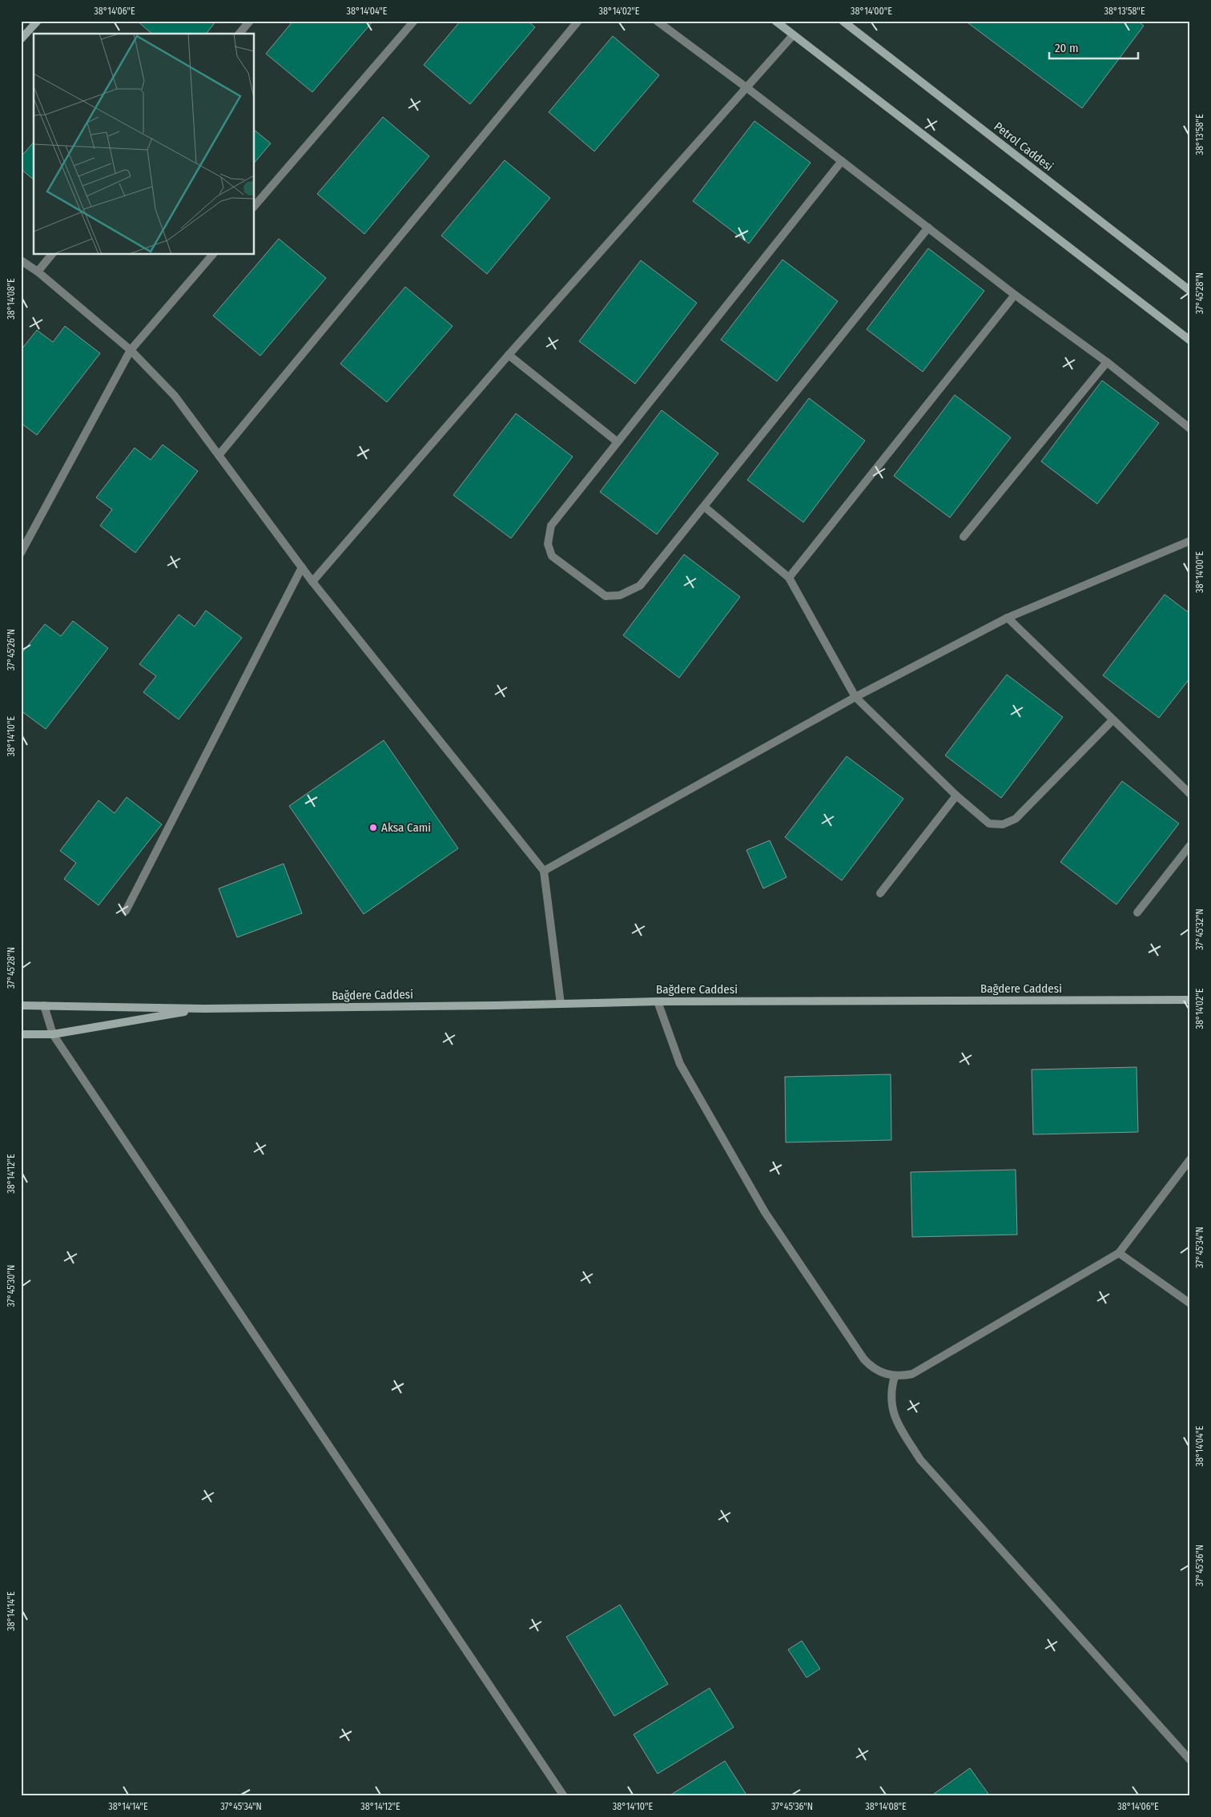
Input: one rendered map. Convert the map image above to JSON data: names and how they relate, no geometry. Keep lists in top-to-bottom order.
{
  "streets": {
    "main road": ["Petrol Caddesi", "Bağdere Caddesi"]
  },
  "places": ["Aksa Cami"],
  "scale_bar": "20 m",
  "coordinates": [
    "38°14'06\"E",
    "38°14'04\"E",
    "38°14'02\"E",
    "38°14'00\"E",
    "38°13'58\"E",
    "37°45'28\"N",
    "38°14'08\"E",
    "37°45'26\"N",
    "38°14'10\"E",
    "37°45'32\"N",
    "38°14'12\"E",
    "37°45'34\"N",
    "37°45'30\"N",
    "37°45'36\"N",
    "38°14'14\"E"
  ]
}
